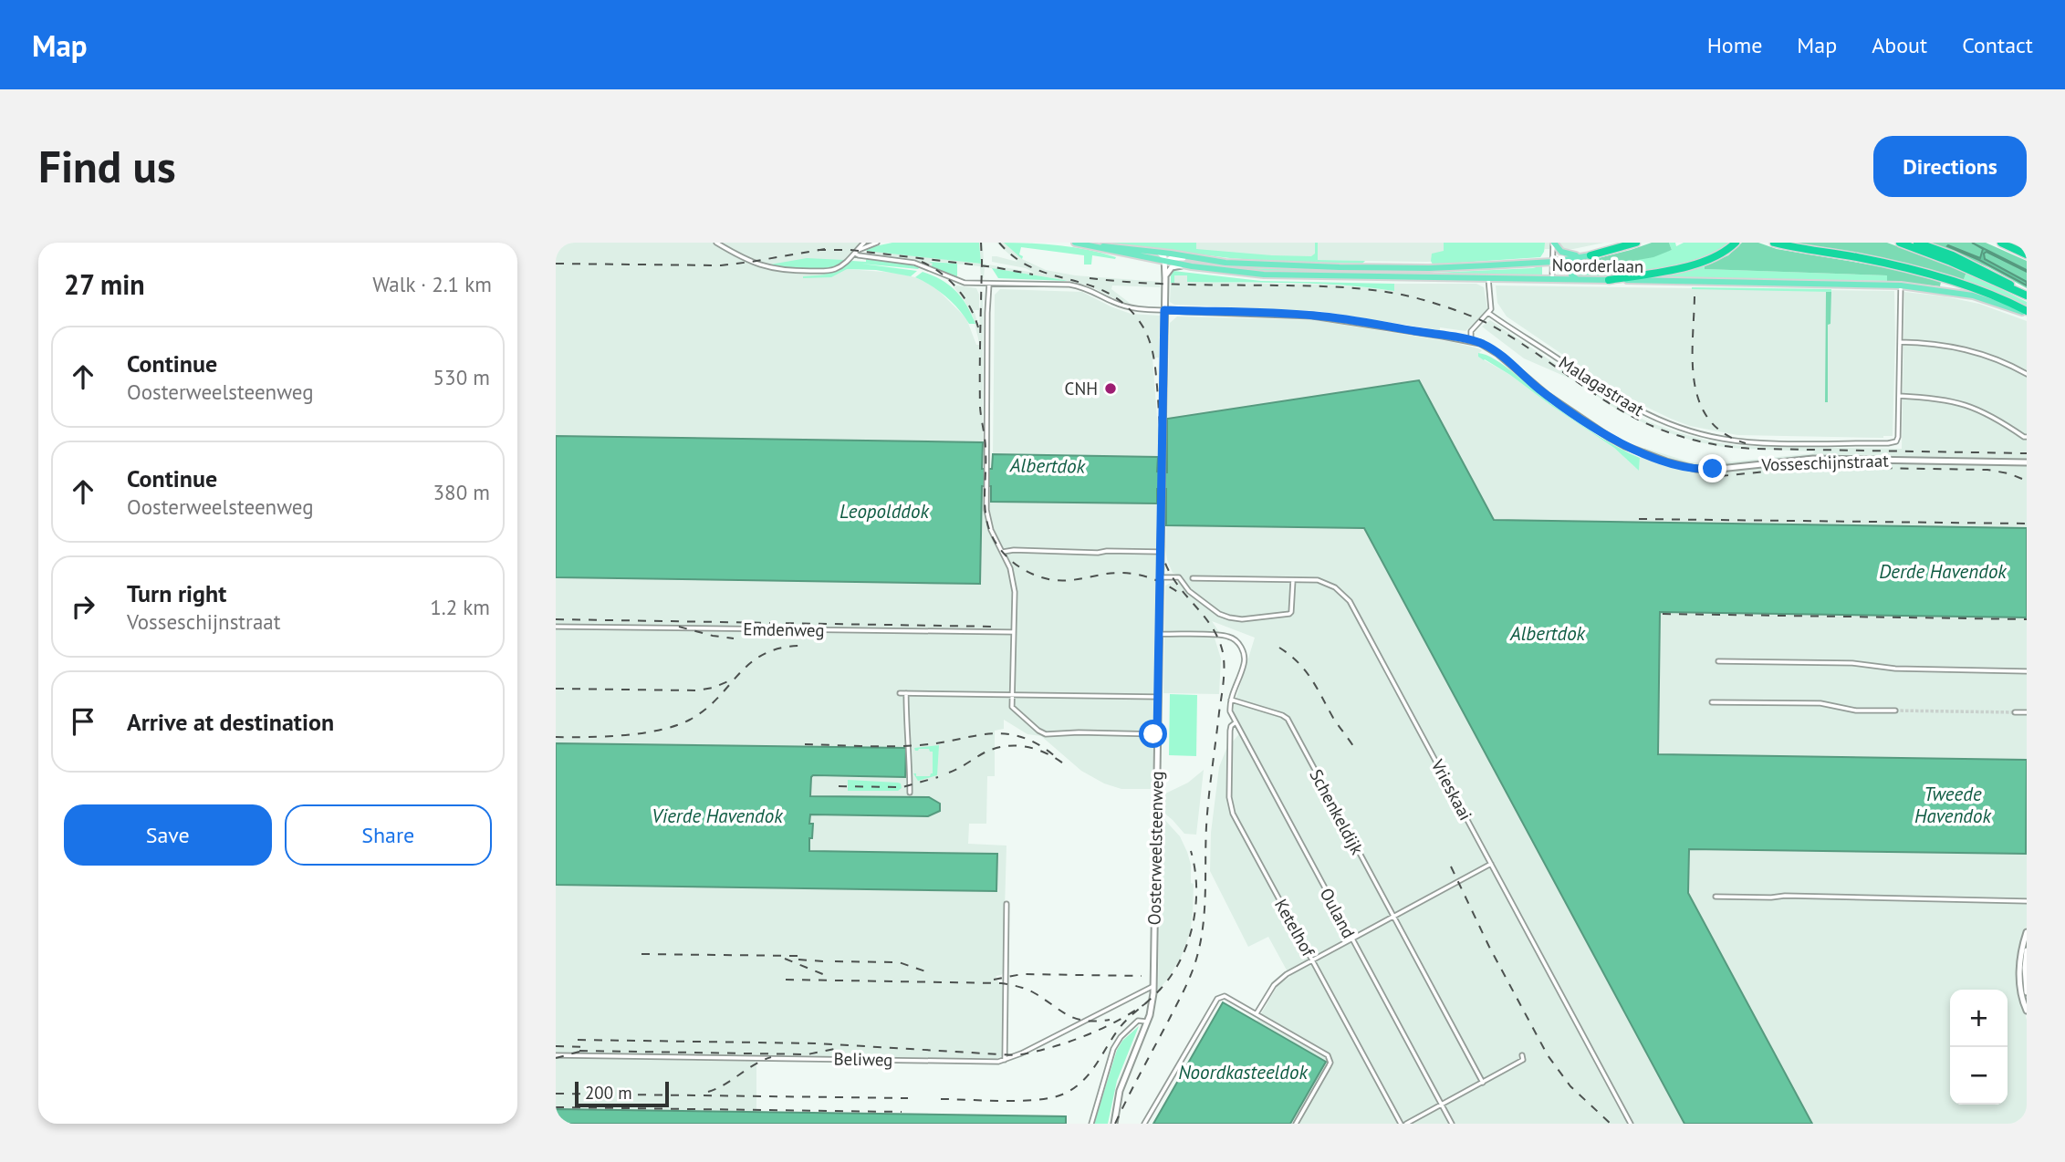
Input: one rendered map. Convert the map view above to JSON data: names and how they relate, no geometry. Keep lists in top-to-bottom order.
{
  "streets": {
    "highway": ["Noorderlaan"],
    "street": [
      "Malagastraat",
      "Vosseschijnstraat",
      "Emdenweg",
      "Vrieskaai",
      "Schenkeldijk",
      "Oosterweelsteenweg",
      "Ouland",
      "Ketelhof",
      "Beliweg"
    ]
  },
  "crossings": [
    ["Vosseschijnstraat", "Oosterweelsteenweg"],
    ["Schenkeldijk", "Ouland"],
    ["Oosterweelsteenweg", "Beliweg"],
    ["Ouland", "Ketelhof"]
  ],
  "water": [
    "Albertdok",
    "Leopolddok",
    "Derde Havendok",
    "Tweede Havendok",
    "Vierde Havendok",
    "Noordkasteeldok"
  ],
  "places": ["CNH"],
  "scale_bar": "200 m",
  "page": {
    "header": "Map",
    "nav": [
      "Home",
      "Map",
      "About",
      "Contact"
    ],
    "buttons": [
      "Directions",
      ["Save", "Share"]
    ],
    "title": "Find us",
    "heading": ["27 min", "Walk · 2.1 km"],
    "list": [
      ["Continue", "Oosterweelsteenweg", "530 m"],
      ["Continue", "Oosterweelsteenweg", "380 m"],
      ["Turn right", "Vosseschijnstraat", "1.2 km"],
      "Arrive at destination"
    ],
    "map_buttons": ["+", "−"],
    "scale": "200 m"
  }
}
